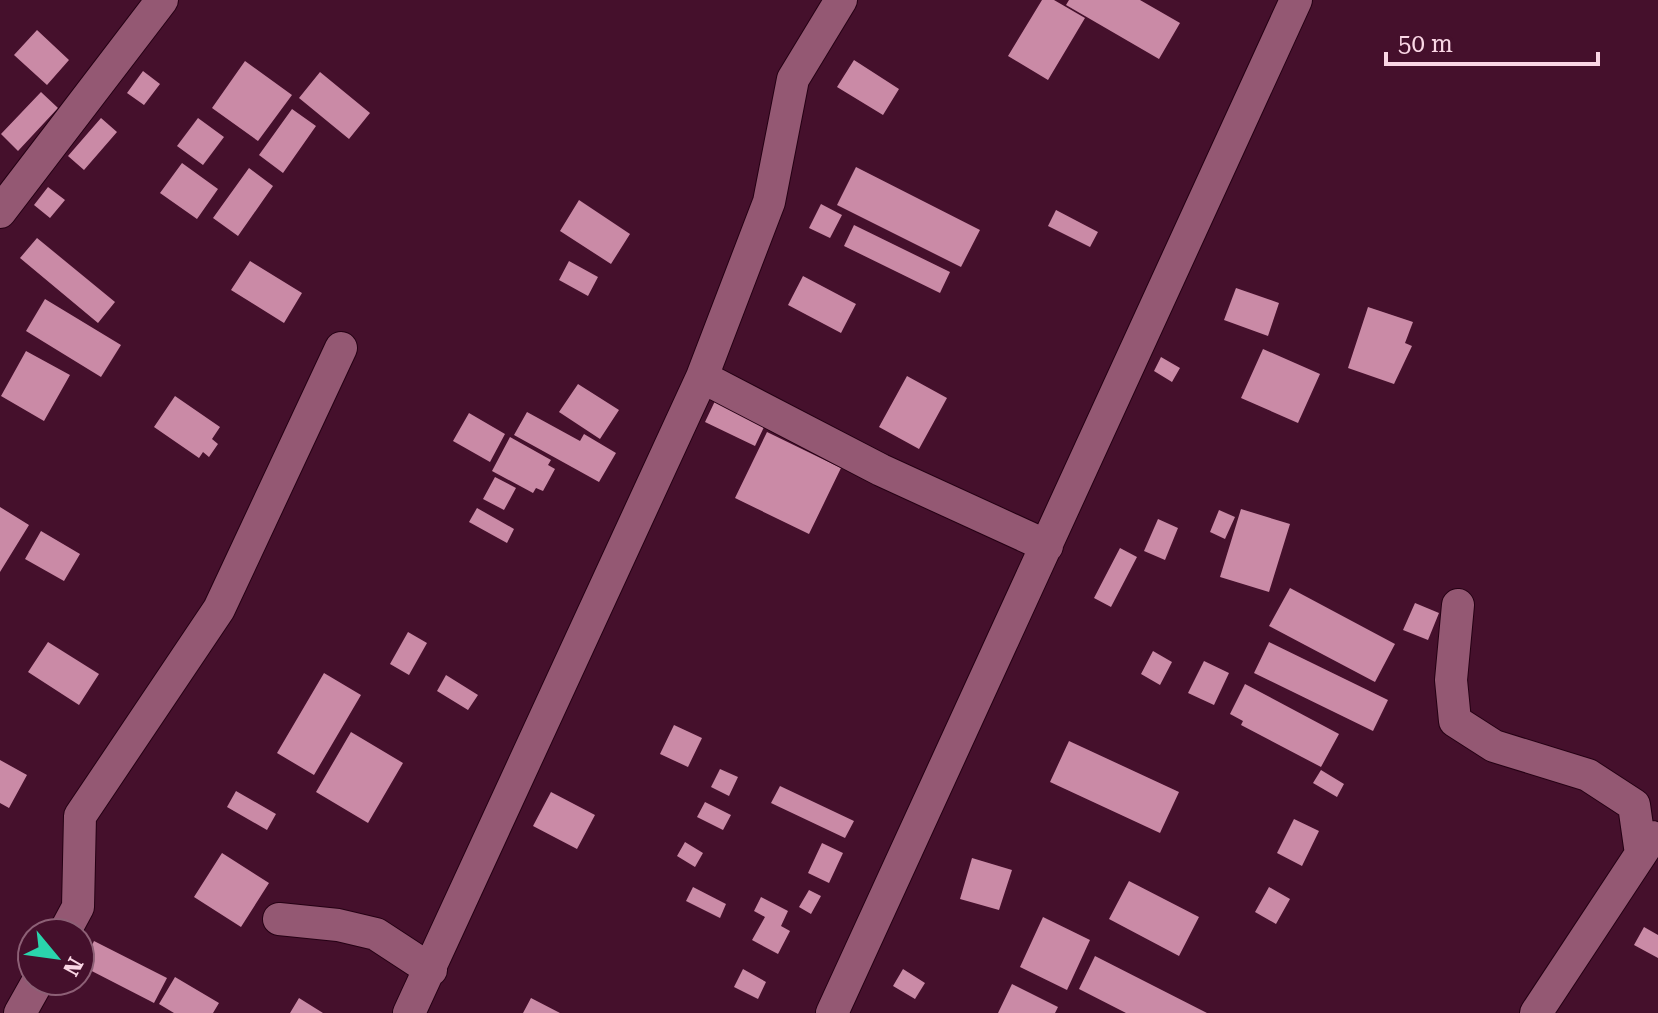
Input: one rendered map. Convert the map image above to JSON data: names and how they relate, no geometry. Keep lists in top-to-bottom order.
{
  "scale_bar": "50 m",
  "north": "bottom right"
}
